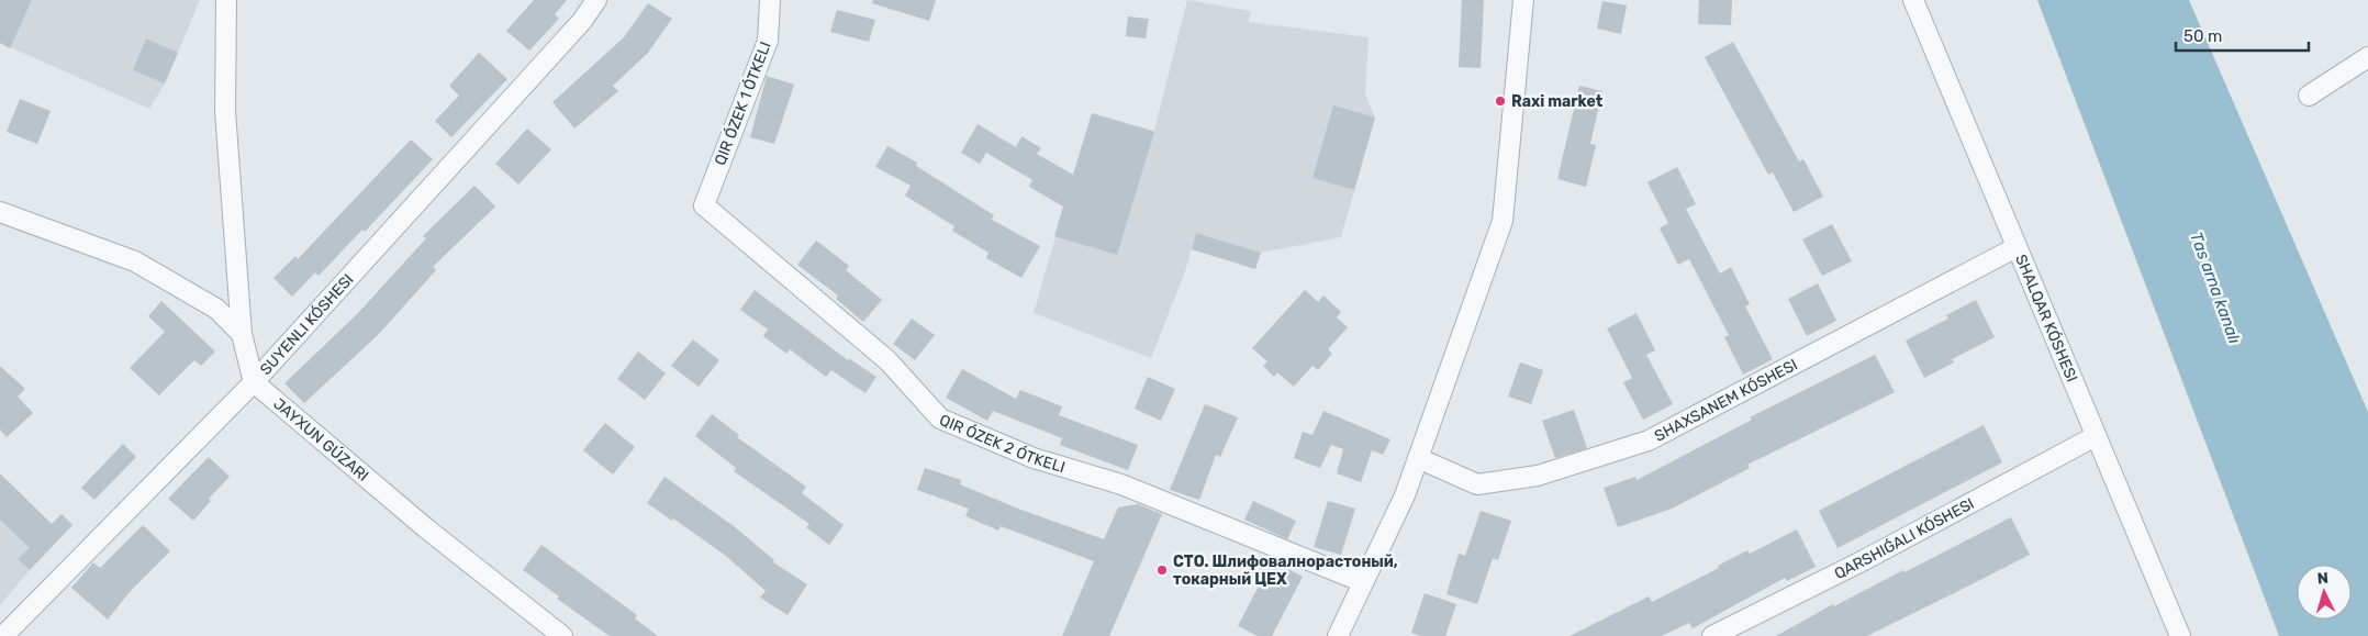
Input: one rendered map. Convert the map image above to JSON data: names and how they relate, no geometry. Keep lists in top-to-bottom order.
{
  "streets": {
    "street": ["SHALQAR KÓSHESI", "SUYENLI KÓSHESI", "SHAXSANEM KÓSHESI"]
  },
  "crossings": [
    ["SHALQAR KÓSHESI", "SHAXSANEM KÓSHESI"]
  ],
  "water": ["Tas arna kanalı"],
  "places": ["Raxi market", "СТО. Шлифовалнорастоный, токарный ЦЕХ"],
  "scale_bar": "50 m",
  "north": "top"
}
